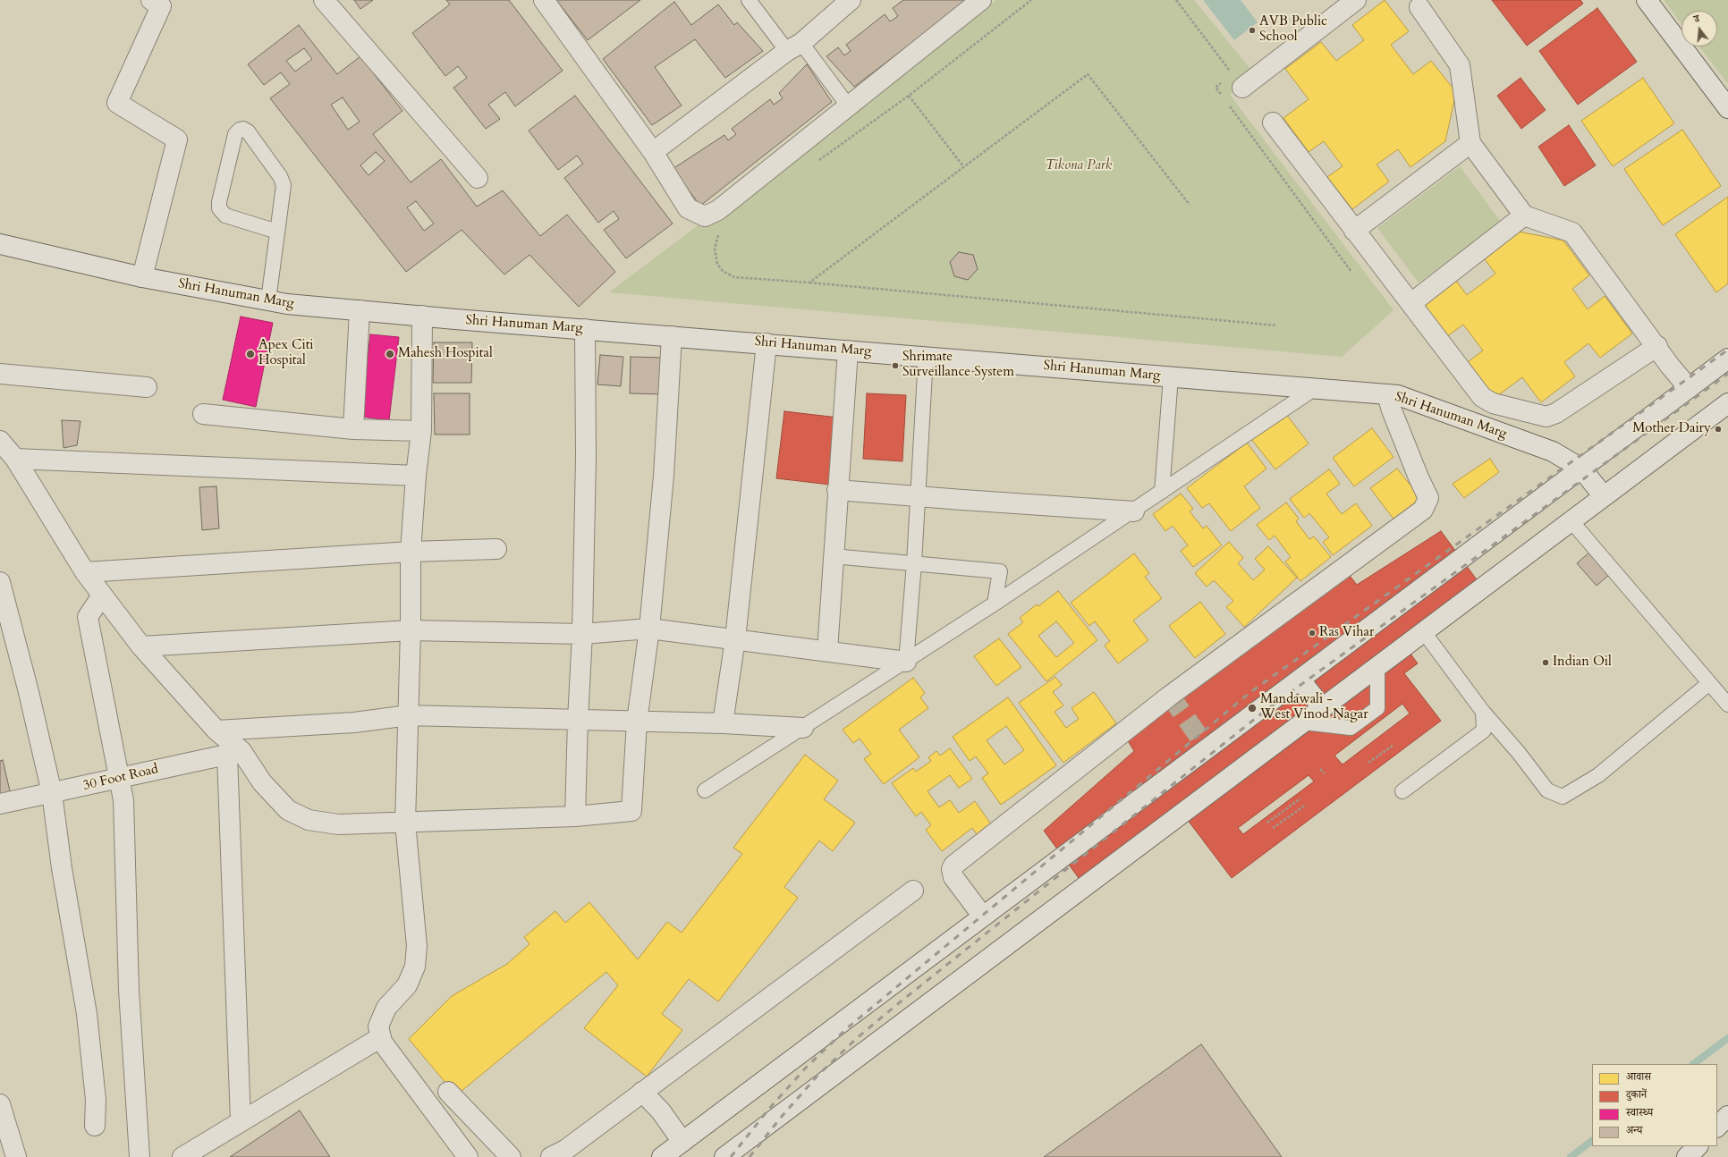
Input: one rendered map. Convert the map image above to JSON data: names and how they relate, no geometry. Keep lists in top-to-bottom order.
{
  "streets": {
    "street": ["Shri Hanuman Marg", "30 Foot Road"]
  },
  "parks": ["Tikona Park"],
  "places": [
    "AVB Public School",
    "Apex Citi Hospital",
    "Mahesh Hospital",
    "Shrimate Surveillance System",
    "Mother Dairy",
    "Ras Vihar",
    "Indian Oil",
    "Mandawali - West Vinod Nagar"
  ],
  "legend": [
    "आवास",
    "दुकानें",
    "स्वास्थ्य",
    "अन्य"
  ],
  "north": "top"
}
